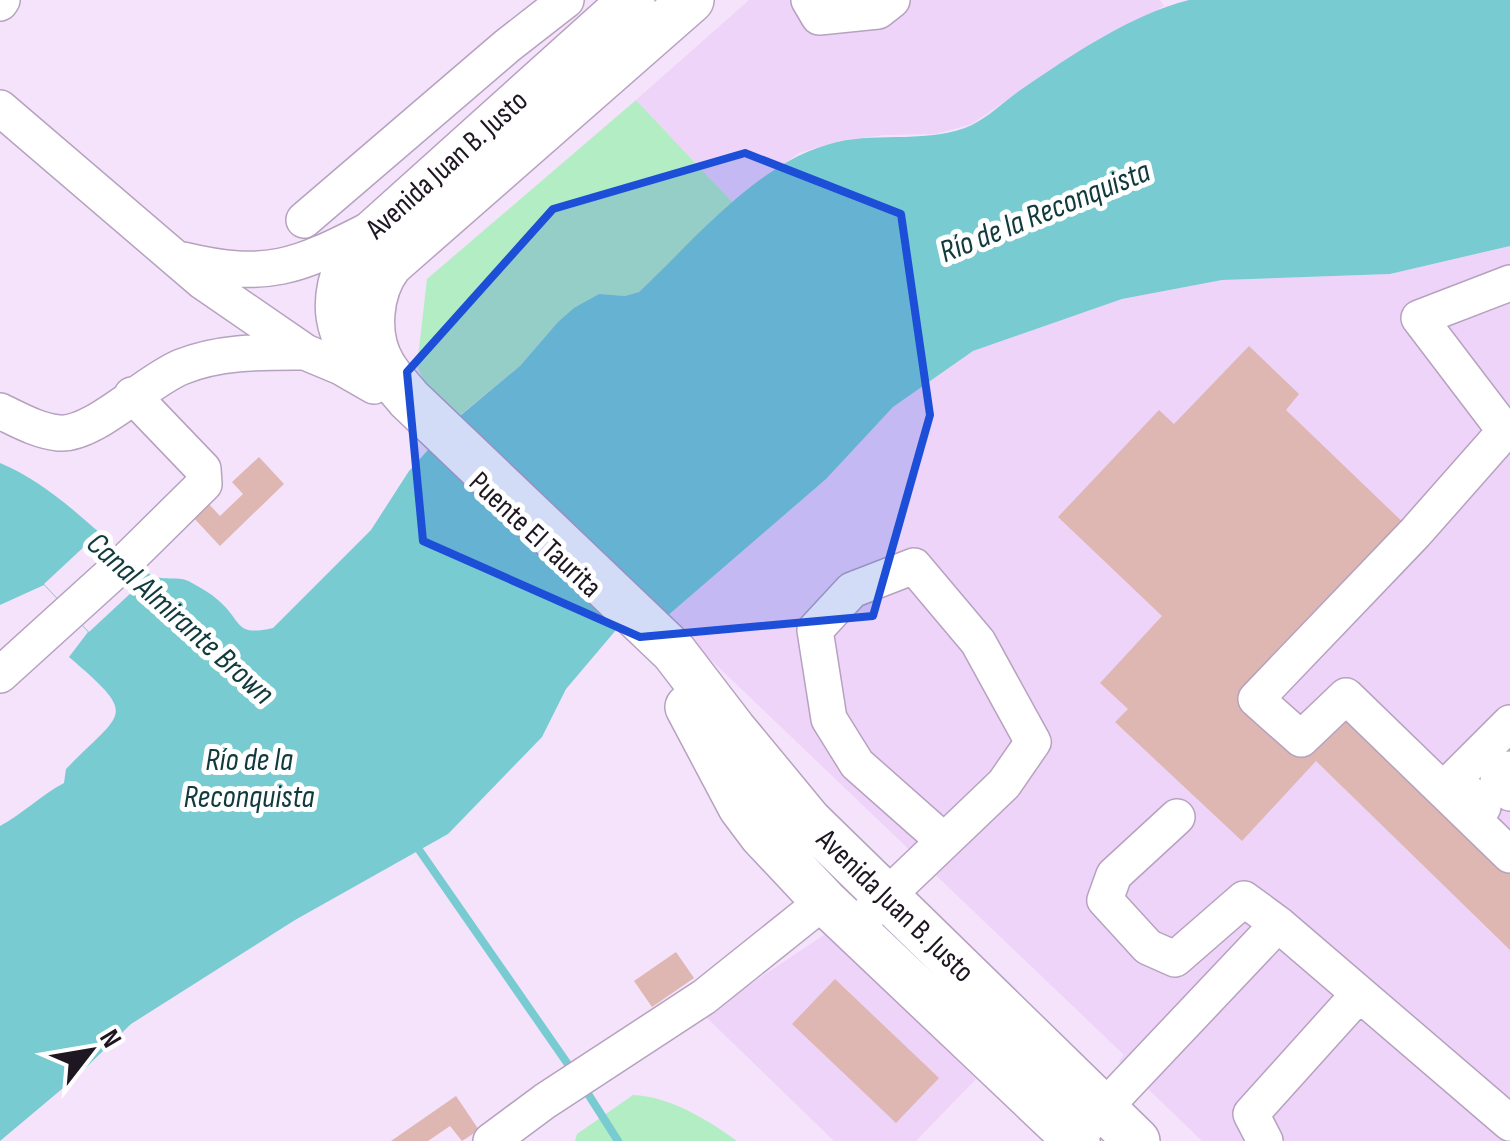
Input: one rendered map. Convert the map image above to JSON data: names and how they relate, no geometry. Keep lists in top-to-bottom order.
{
  "streets": {
    "main road": ["Avenida Juan B. Justo", "Puente El Taurita"]
  },
  "crossings": [
    ["Avenida Juan B. Justo", "Puente El Taurita"]
  ],
  "water": ["Río de la Reconquista", "Canal Almirante Brown"],
  "north": "top right"
}
